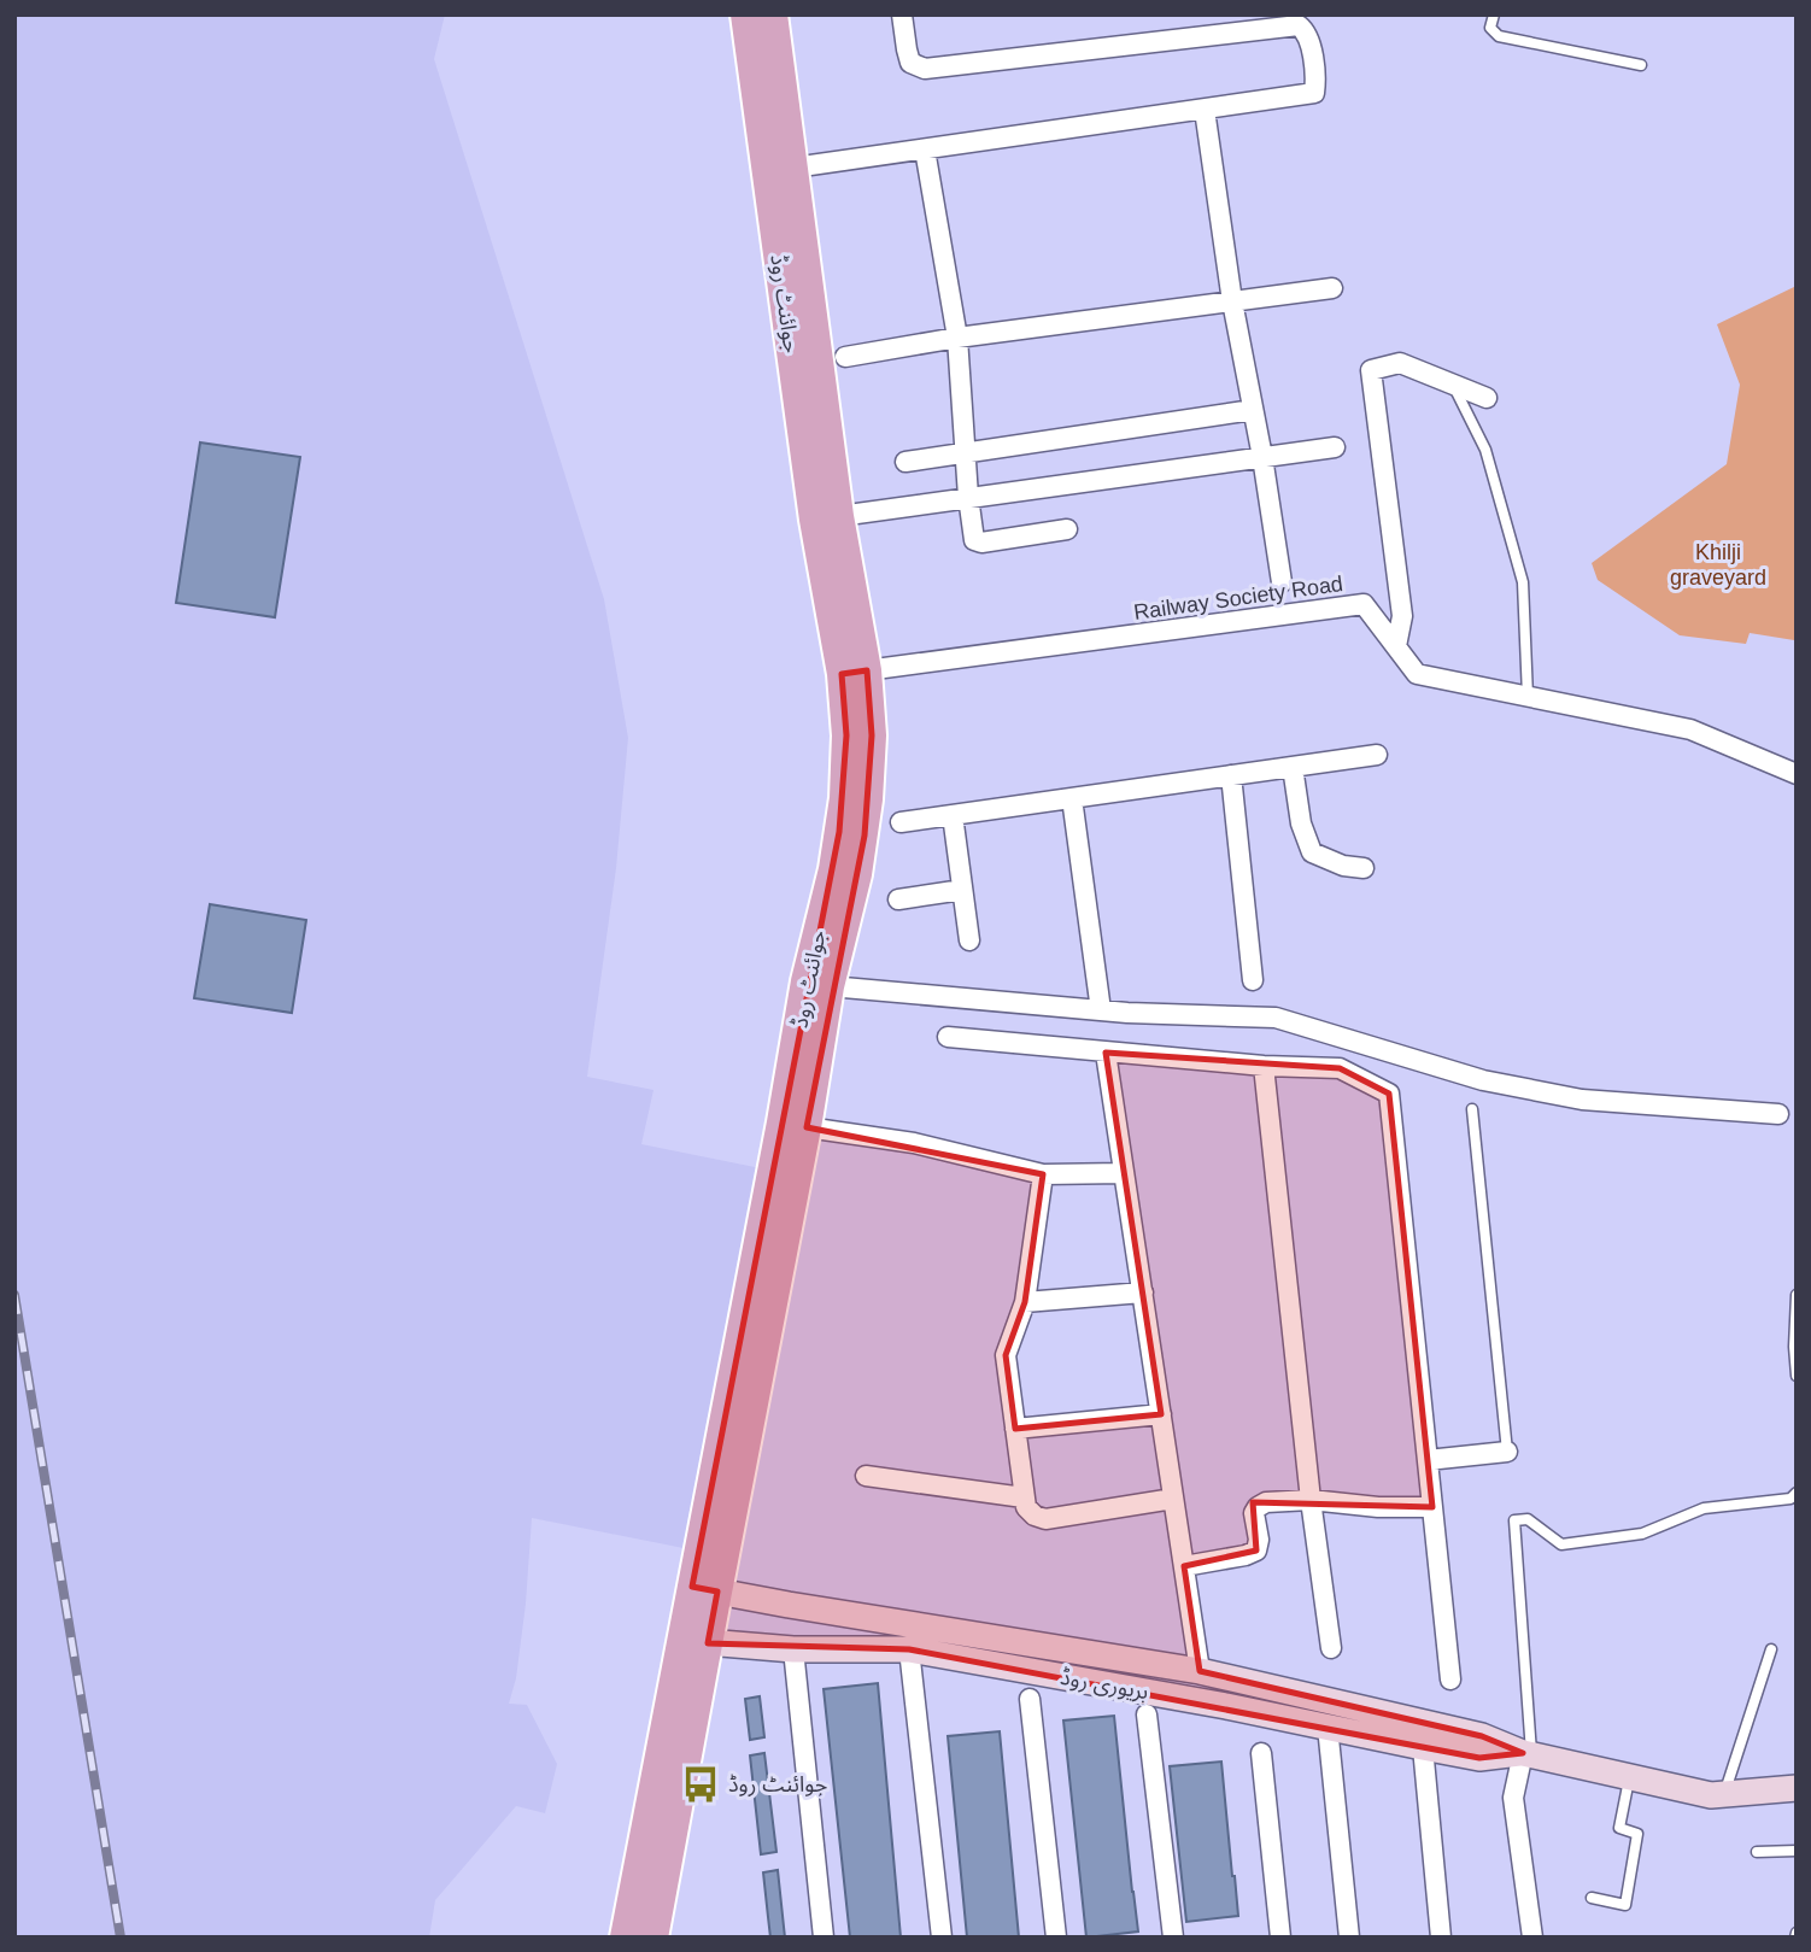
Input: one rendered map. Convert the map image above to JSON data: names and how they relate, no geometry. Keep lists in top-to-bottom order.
{
  "streets": {
    "main road": ["جوائنٹ روڈ", "بریوری روڈ"],
    "street": ["Railway Society Road"]
  },
  "crossings": [
    ["جوائنٹ روڈ", "Railway Society Road"],
    ["جوائنٹ روڈ", "بریوری روڈ"]
  ],
  "parks": ["Khilji graveyard"],
  "places": {
    "bus stop": ["جوائنٹ روڈ"]
  }
}
